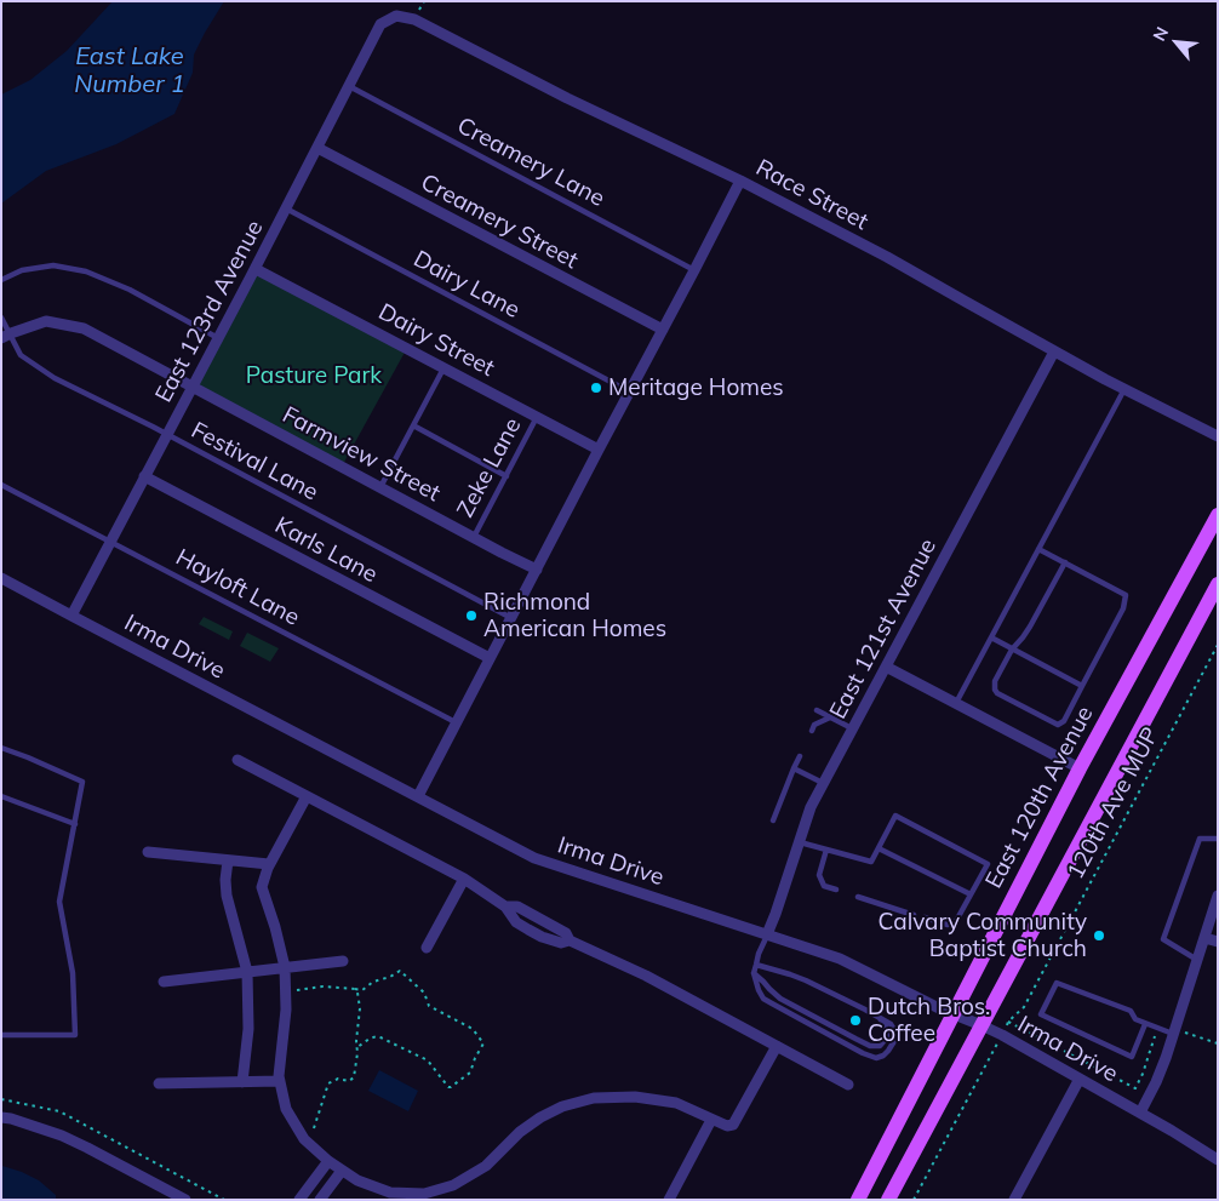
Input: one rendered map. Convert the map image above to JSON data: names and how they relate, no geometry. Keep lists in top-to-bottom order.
{
  "streets": {
    "main road": ["East 120th Avenue"],
    "street": [
      "Race Street",
      "Creamery Street",
      "East 123rd Avenue",
      "Dairy Street",
      "Farmview Street",
      "Karls Lane",
      "East 121st Avenue",
      "Irma Drive"
    ],
    "lane": [
      "Creamery Lane",
      "Dairy Lane",
      "Festival Lane",
      "Zeke Lane",
      "Hayloft Lane"
    ],
    "path": ["120th Ave MUP"]
  },
  "crossings": [
    ["Creamery Lane", "East 123rd Avenue"],
    ["Race Street", "East 123rd Avenue"],
    ["Race Street", "East 121st Avenue"],
    ["Creamery Street", "East 123rd Avenue"],
    ["Dairy Lane", "East 123rd Avenue"],
    ["East 123rd Avenue", "Dairy Street"],
    ["East 123rd Avenue", "Farmview Street"],
    ["East 123rd Avenue", "Festival Lane"],
    ["East 123rd Avenue", "Karls Lane"],
    ["East 123rd Avenue", "Hayloft Lane"],
    ["East 123rd Avenue", "Irma Drive"],
    ["Dairy Street", "Zeke Lane"],
    ["Farmview Street", "Festival Lane"],
    ["Farmview Street", "Zeke Lane"],
    ["East 121st Avenue", "Irma Drive"],
    ["Irma Drive", "East 120th Avenue"],
    ["Irma Drive", "120th Ave MUP"]
  ],
  "water": ["East Lake Number 1"],
  "parks": ["Pasture Park"],
  "places": [
    "Meritage Homes",
    "Richmond American Homes",
    "Calvary Community Baptist Church",
    "Dutch Bros. Coffee"
  ],
  "north": "top left"
}
